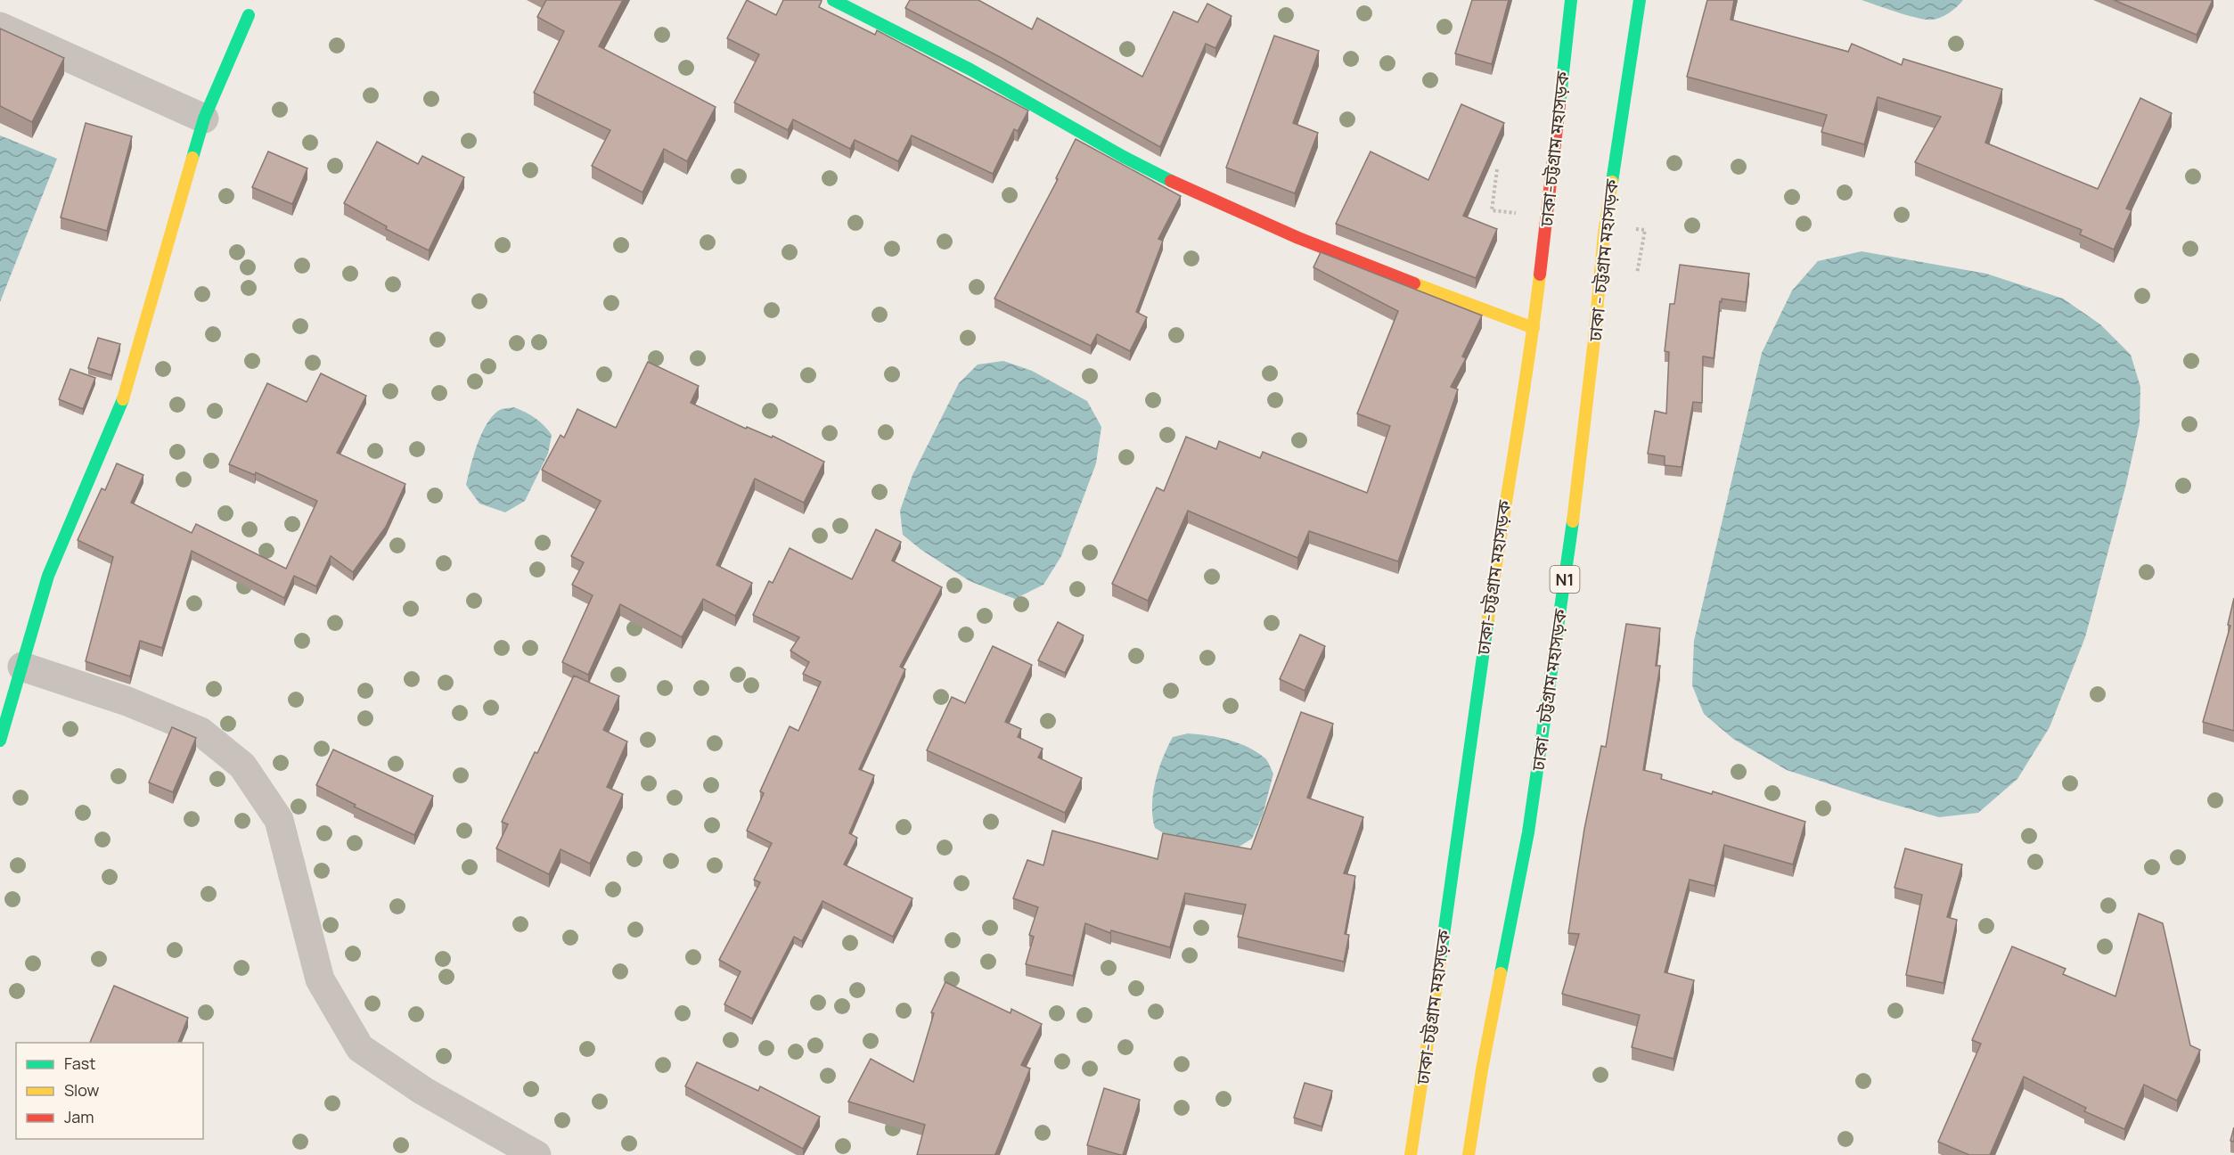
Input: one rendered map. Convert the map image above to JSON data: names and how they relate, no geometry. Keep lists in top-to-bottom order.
{
  "streets": {
    "main road": ["ঢাকা-চট্টগ্রাম মহাসড়ক", "ঢাকা - চট্টগ্রাম মহাসড়ক", "N1"]
  },
  "legend": ["Fast", "Slow", "Jam"]
}
